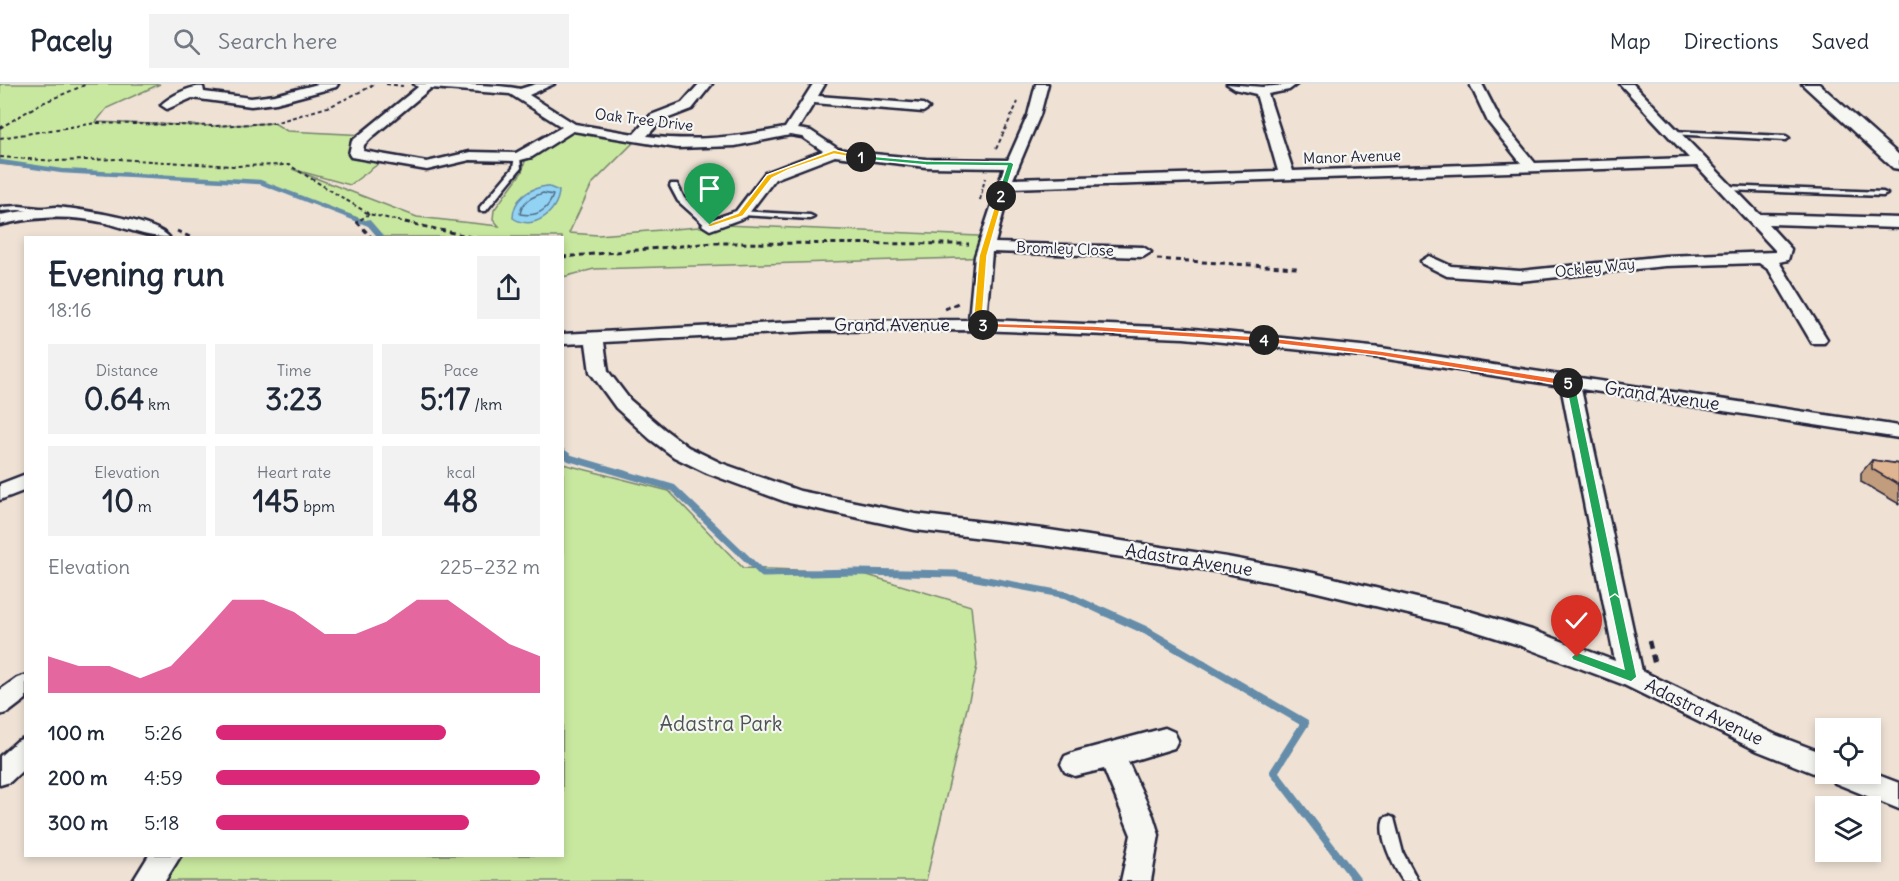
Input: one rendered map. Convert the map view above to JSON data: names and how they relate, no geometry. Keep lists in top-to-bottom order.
{
  "streets": {
    "street": [
      "Oak Tree Drive",
      "Manor Avenue",
      "Bromley Close",
      "Ockley Way",
      "Grand Avenue",
      "Adastra Avenue"
    ]
  },
  "crossings": [
    ["Grand Avenue", "Adastra Avenue"]
  ],
  "parks": ["Adastra Park"],
  "page": {
    "header": "Pacely",
    "search": "Search here",
    "nav": ["Map", "Directions", "Saved"],
    "pins": [
      "1",
      "2",
      "3",
      "4",
      "5"
    ],
    "heading": ["Evening run", "18:16"],
    "stats": [
      ["Distance", "0.64 km"],
      ["Time", "3:23"],
      ["Pace", "5:17 /km"],
      ["Elevation", "10 m"],
      ["Heart rate", "145 bpm"],
      ["kcal", "48"]
    ],
    "chart": ["Elevation", "225–232 m"],
    "list": [
      {
        "name": "100 m",
        "note": "5:26"
      },
      {
        "name": "200 m",
        "note": "4:59"
      },
      {
        "name": "300 m",
        "note": "5:18"
      }
    ]
  }
}
